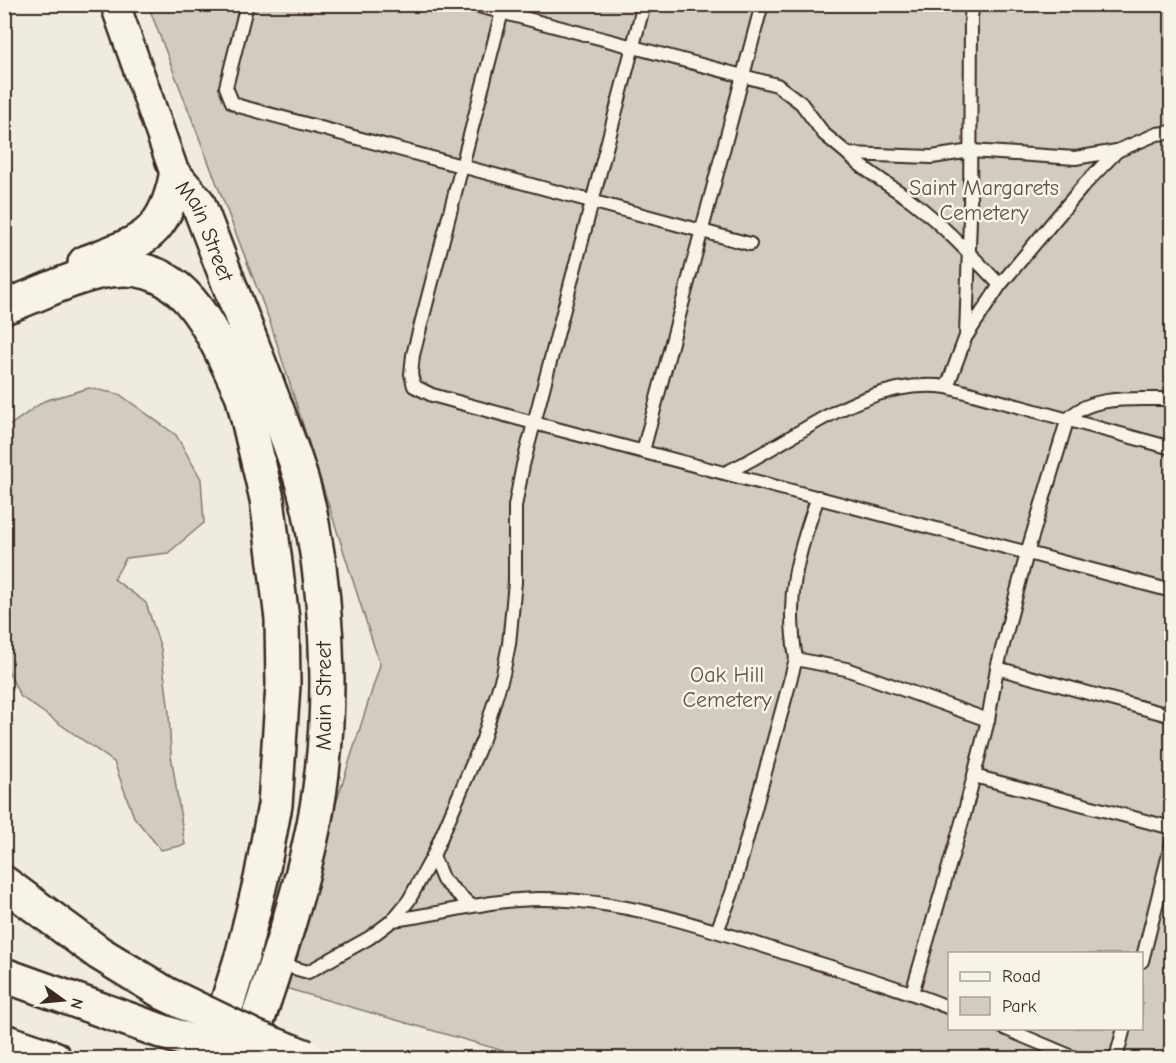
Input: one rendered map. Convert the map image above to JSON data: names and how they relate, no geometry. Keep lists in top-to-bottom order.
{
  "streets": {
    "main road": ["Main Street"]
  },
  "parks": ["Saint Margarets Cemetery", "Oak Hill Cemetery"],
  "legend": ["Road", "Park"],
  "north": "right"
}
